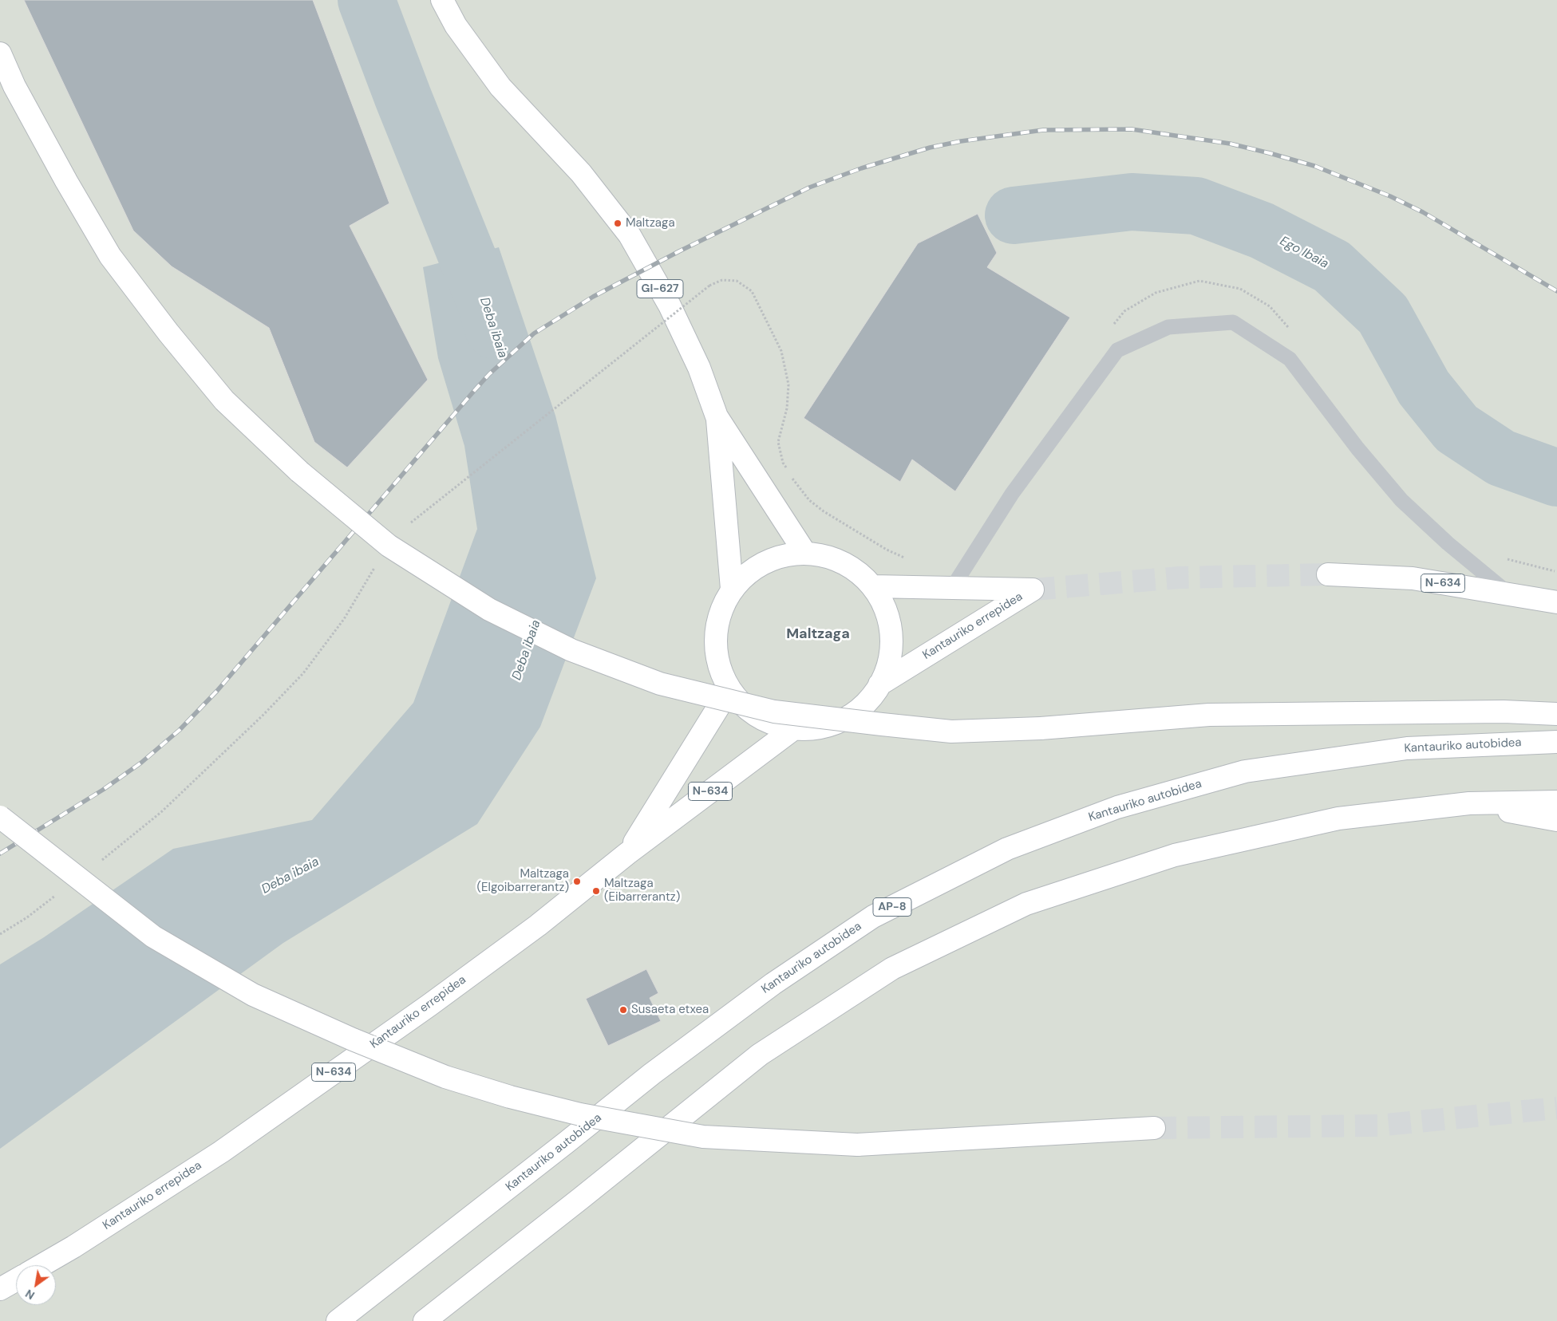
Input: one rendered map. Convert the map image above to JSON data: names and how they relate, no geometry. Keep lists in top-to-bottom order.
{
  "streets": {
    "main road": [
      "GI-627",
      "N-634",
      "Kantauriko errepidea",
      "Kantauriko autobidea",
      "AP-8"
    ]
  },
  "crossings": [
    ["N-634", "Kantauriko errepidea"]
  ],
  "districts": ["Maltzaga"],
  "water": ["Ego Ibaia", "Deba ibaia"],
  "places": [
    "Maltzaga",
    "Maltzaga (Elgoibarrerantz)",
    "Maltzaga (Eibarrerantz)",
    "Susaeta etxea"
  ],
  "north": "bottom left"
}
